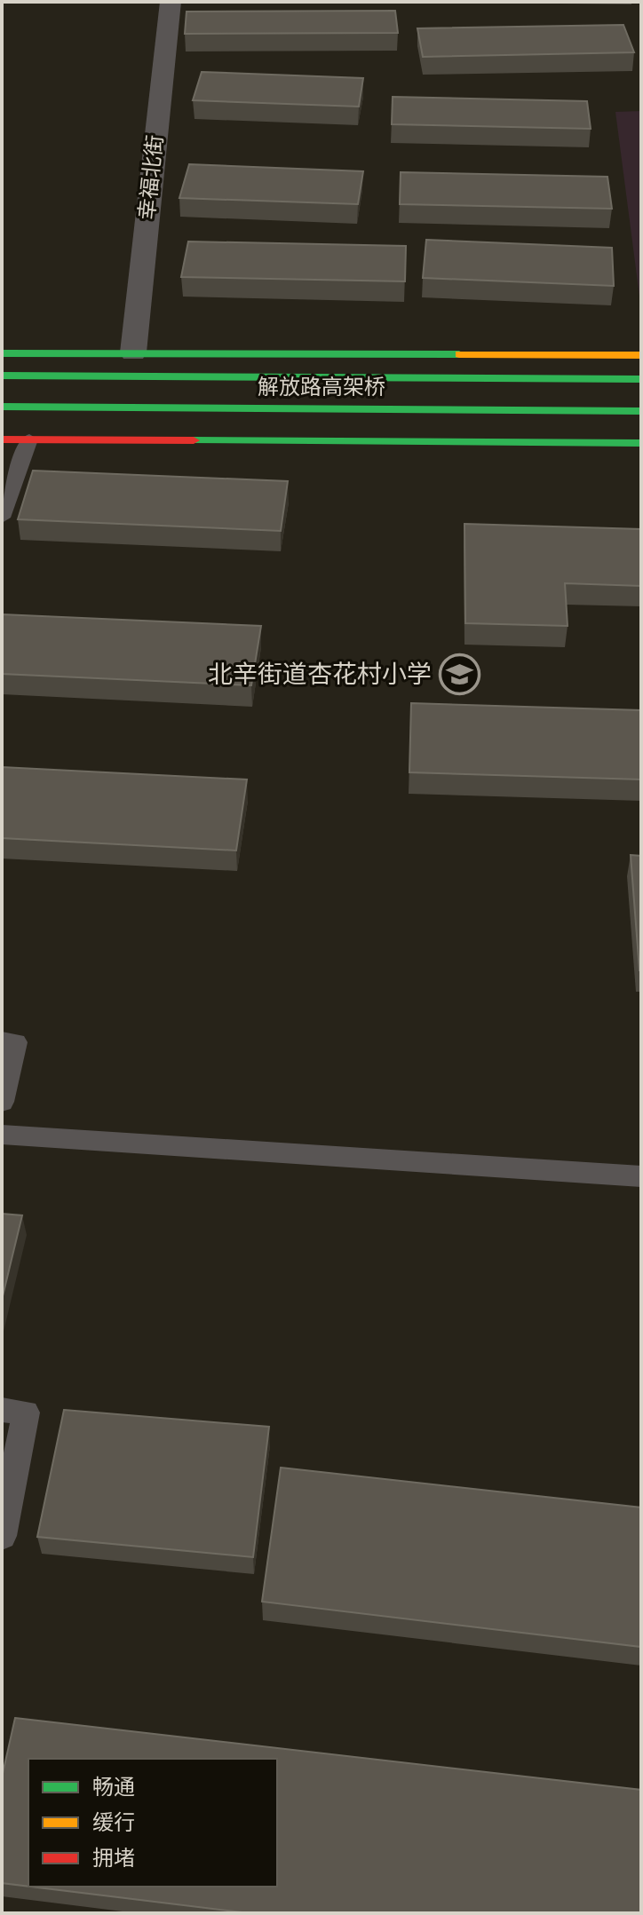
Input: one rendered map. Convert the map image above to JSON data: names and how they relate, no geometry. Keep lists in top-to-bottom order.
{
  "streets": {
    "street": ["幸福北街", "解放路高架桥"]
  },
  "places": {
    "school or university": ["北辛街道杏花村小学"]
  },
  "legend": ["畅通", "缓行", "拥堵"]
}
